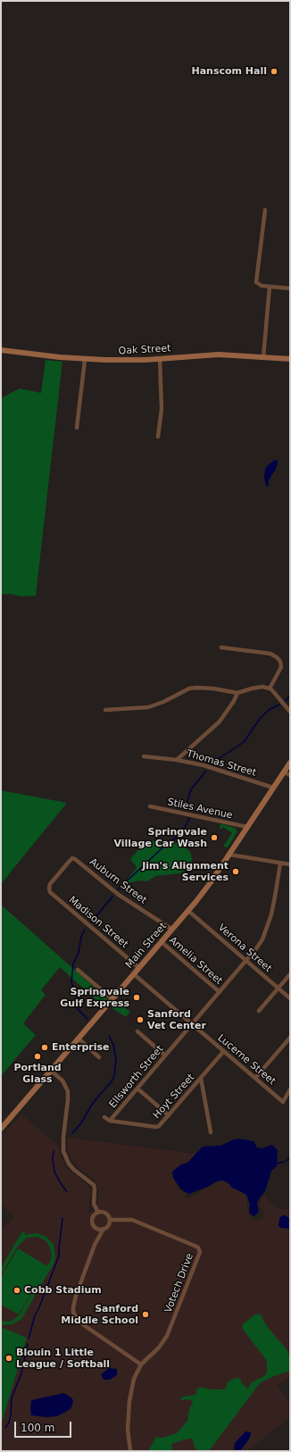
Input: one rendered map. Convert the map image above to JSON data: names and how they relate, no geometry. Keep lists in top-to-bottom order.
{
  "streets": {
    "main road": ["Oak Street", "Main Street"],
    "street": [
      "Thomas Street",
      "Stiles Avenue",
      "Auburn Street",
      "Madison Street",
      "Verona Street",
      "Amelia Street",
      "Lucerne Street",
      "Ellsworth Street",
      "Hoyt Street",
      "Votech Drive"
    ]
  },
  "crossings": [
    ["Thomas Street", "Main Street"],
    ["Stiles Avenue", "Main Street"],
    ["Auburn Street", "Madison Street"],
    ["Auburn Street", "Main Street"],
    ["Madison Street", "Main Street"],
    ["Main Street", "Verona Street"],
    ["Main Street", "Amelia Street"],
    ["Main Street", "Lucerne Street"],
    ["Verona Street", "Ellsworth Street"],
    ["Amelia Street", "Ellsworth Street"],
    ["Lucerne Street", "Ellsworth Street"],
    ["Lucerne Street", "Hoyt Street"],
    ["Ellsworth Street", "Hoyt Street"]
  ],
  "places": [
    "Hanscom Hall",
    "Springvale Village Car Wash",
    "Jim's Alignment Services",
    "Springvale Gulf Express",
    "Sanford Vet Center",
    "Enterprise",
    "Portland Glass",
    "Cobb Stadium",
    "Sanford Middle School",
    "Blouin 1 Little League / Softball"
  ],
  "scale_bar": "100 m"
}
